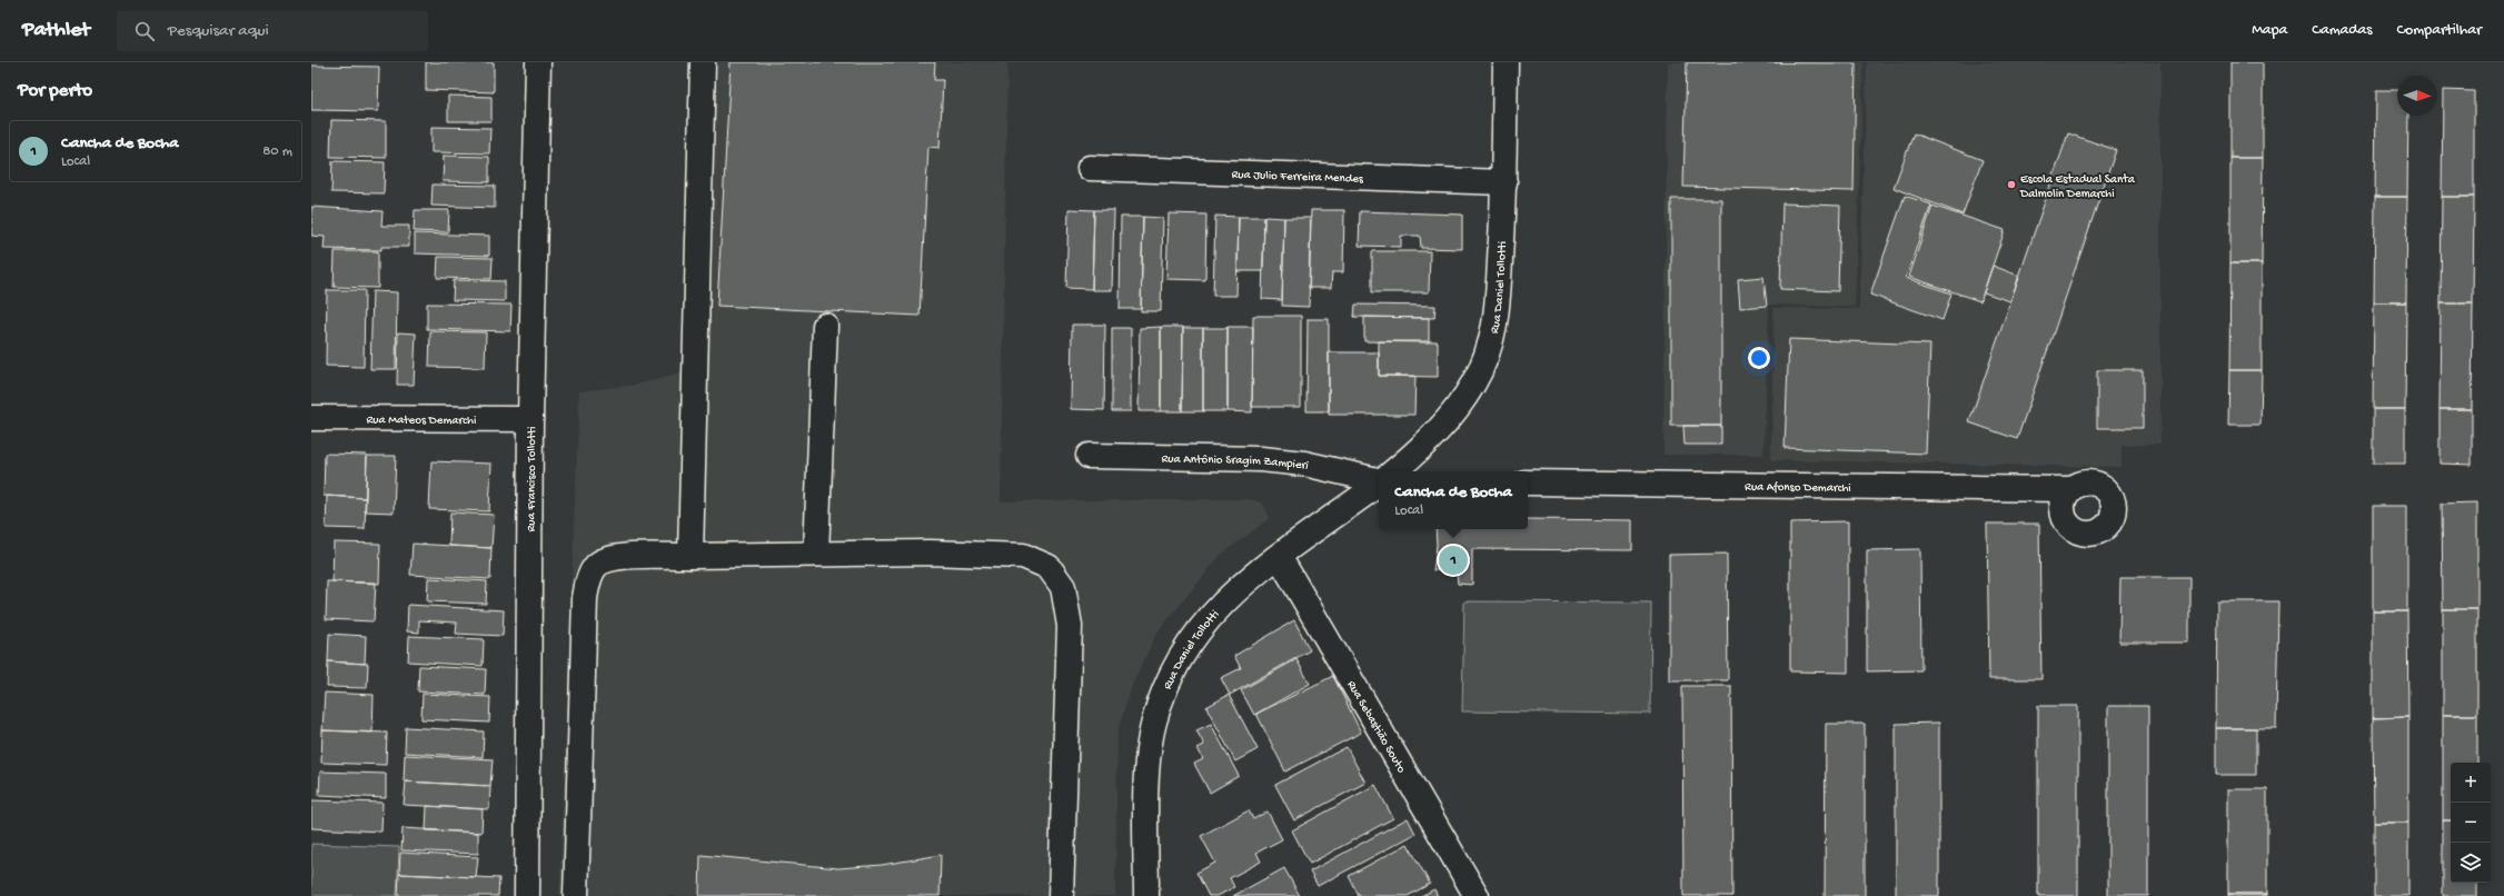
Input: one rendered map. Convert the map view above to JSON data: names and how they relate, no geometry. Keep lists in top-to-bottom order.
{
  "streets": {
    "street": [
      "Rua Julio Ferreira Mendes",
      "Rua Daniel Tollotti",
      "Rua Mateos Demarchi",
      "Rua Antônio Sragim Zampieri",
      "Rua Francisco Tollotti",
      "Rua Afonso Demarchi",
      "Rua Sebastião Souto"
    ]
  },
  "crossings": [
    ["Rua Julio Ferreira Mendes", "Rua Daniel Tollotti"],
    ["Rua Daniel Tollotti", "Rua Sebastião Souto"],
    ["Rua Mateos Demarchi", "Rua Francisco Tollotti"]
  ],
  "places": ["Escola Estadual Santa Dalmolin Demarchi"],
  "north": "right",
  "page": {
    "header": "Pathlet",
    "search": "Pesquisar aqui",
    "nav": ["Mapa", "Camadas", "Compartilhar"],
    "heading": "Por perto",
    "list": [
      {
        "mark": "1",
        "name": "Cancha de Bocha",
        "note": "Local",
        "value": "80 m"
      }
    ],
    "popup": ["Cancha de Bocha", "Local"],
    "pins": "1",
    "map_buttons": ["+", "−"]
  }
}
